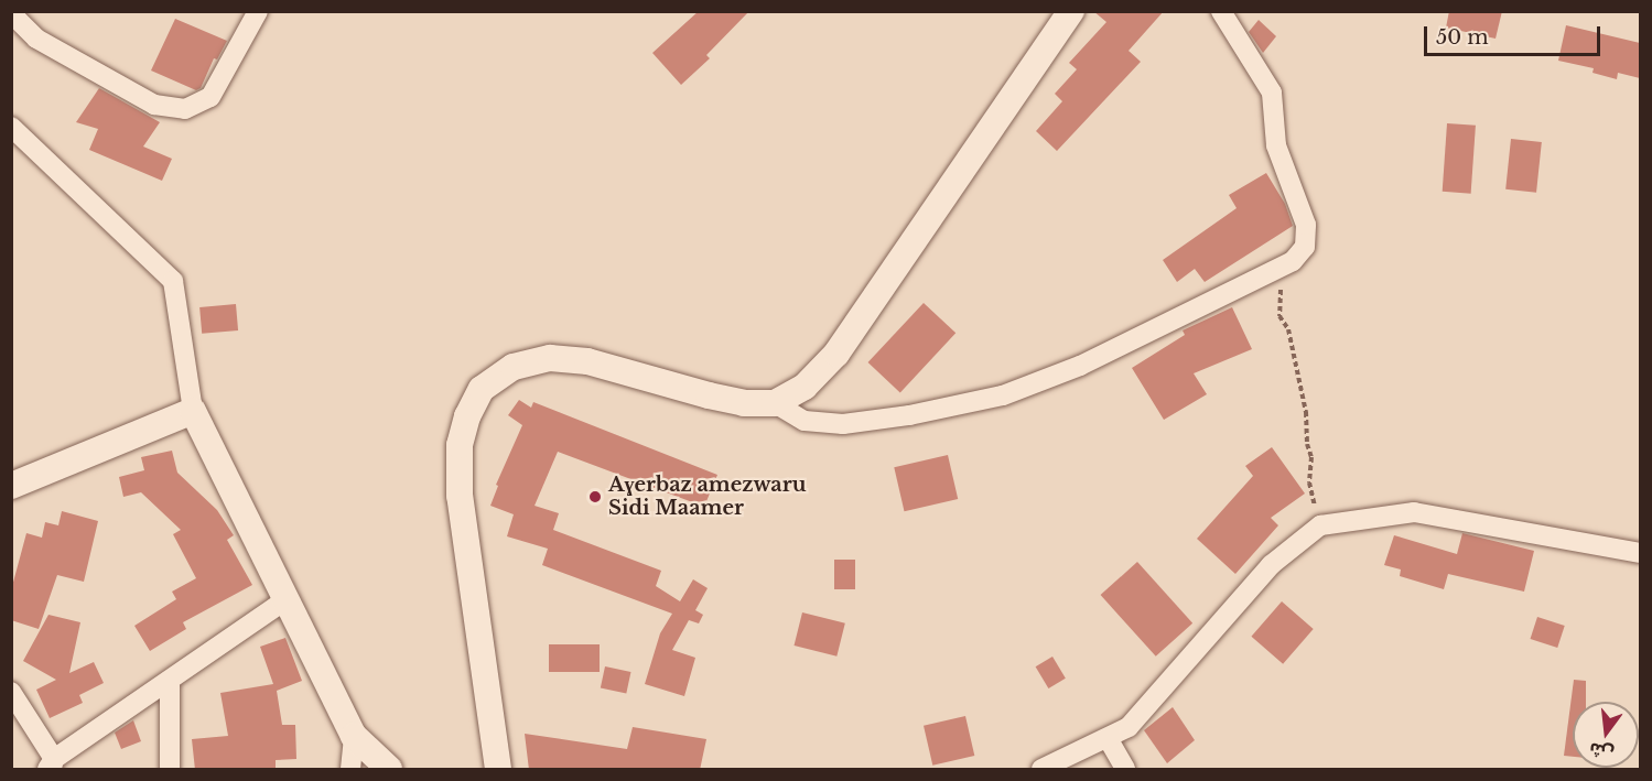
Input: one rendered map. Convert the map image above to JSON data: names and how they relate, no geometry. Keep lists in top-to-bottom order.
{
  "places": ["Aɣerbaz amezwaru Sidi Maamer"],
  "scale_bar": "50 m",
  "north": "bottom"
}
